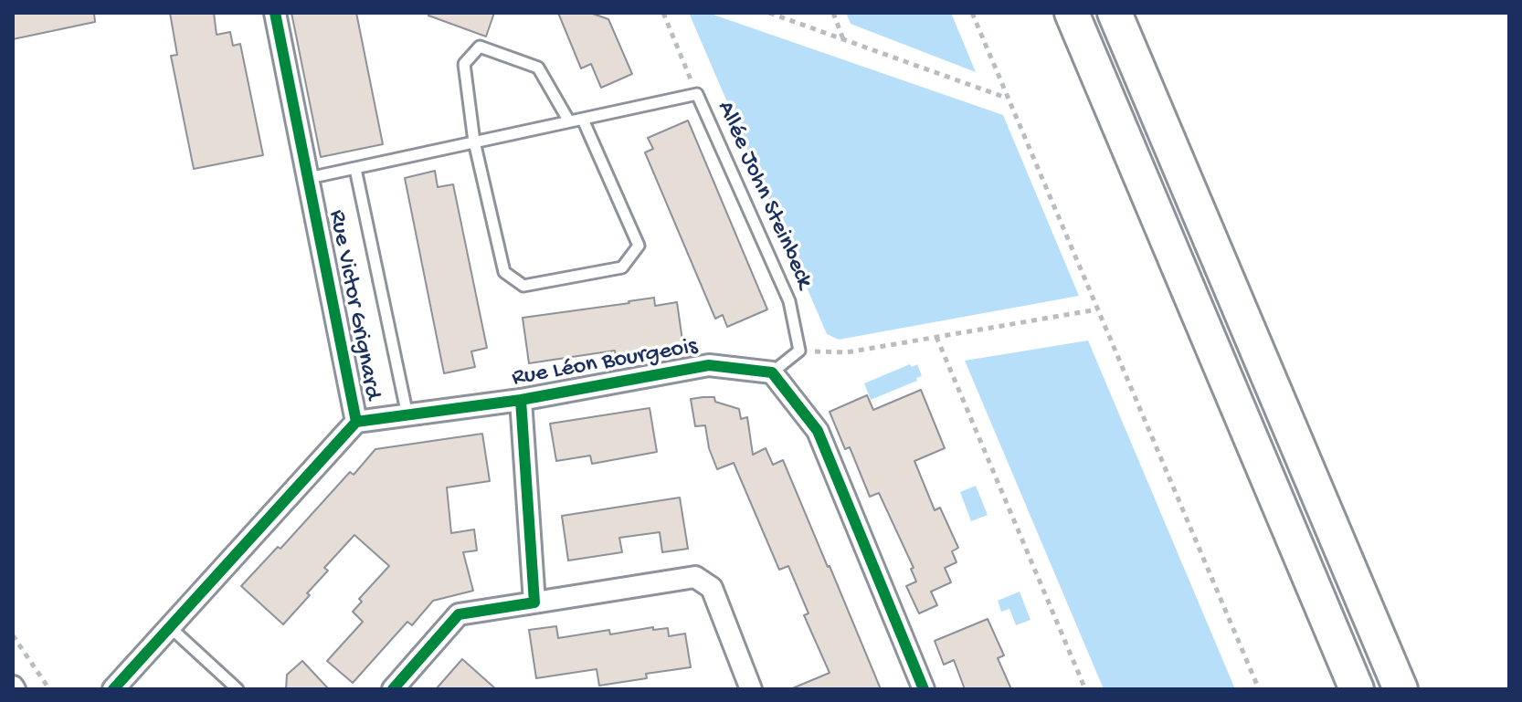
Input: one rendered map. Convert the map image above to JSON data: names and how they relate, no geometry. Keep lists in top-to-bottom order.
{
  "streets": {
    "street": ["Rue Victor Grignard", "Rue Léon Bourgeois"],
    "lane": ["Allée John Steinbeck"]
  },
  "crossings": [
    ["Allée John Steinbeck", "Rue Victor Grignard"],
    ["Rue Victor Grignard", "Rue Léon Bourgeois"]
  ]
}
